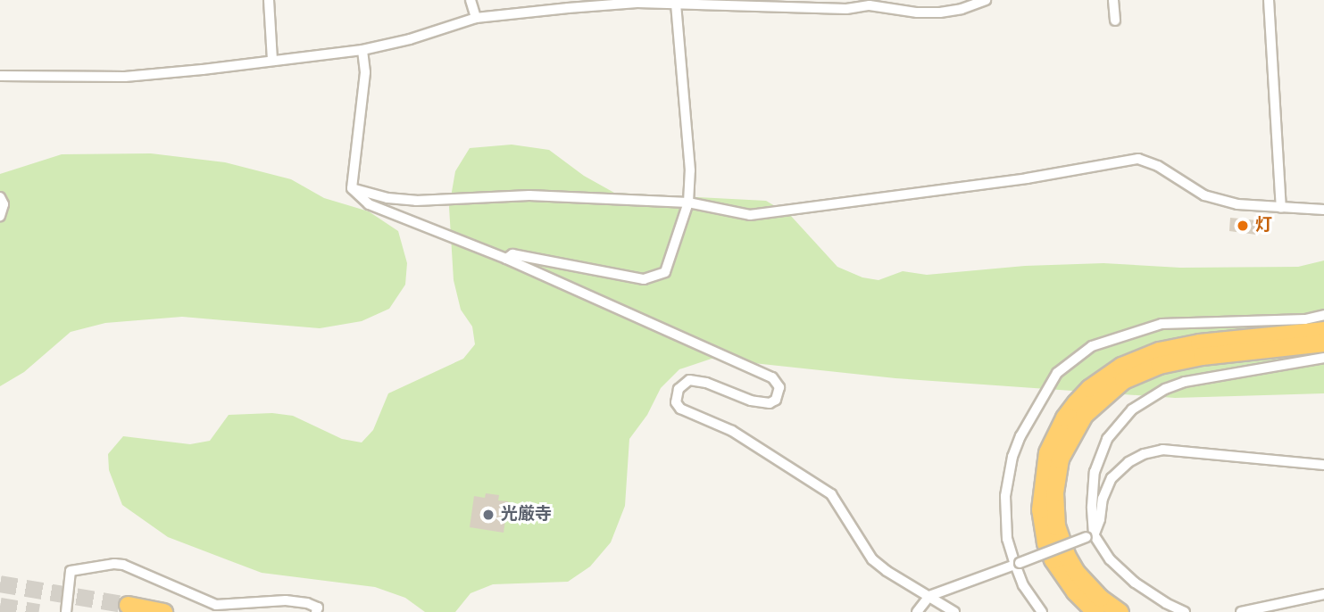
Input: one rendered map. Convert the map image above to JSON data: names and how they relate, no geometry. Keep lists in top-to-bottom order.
{
  "places": ["灯", "光厳寺"]
}
